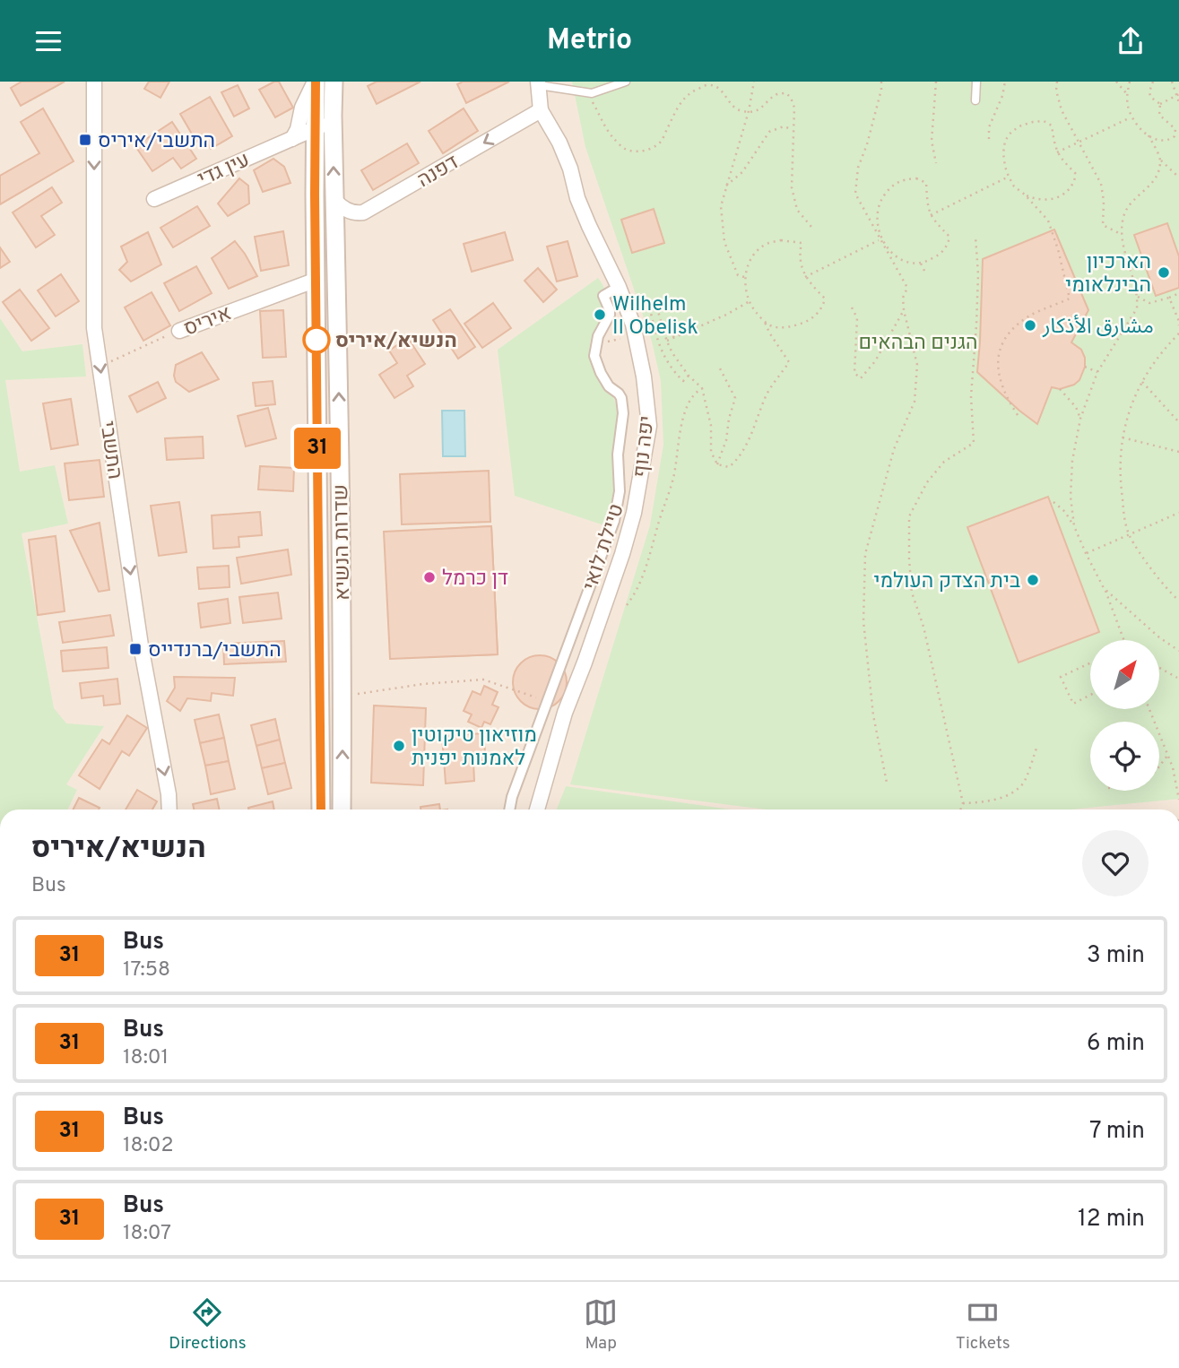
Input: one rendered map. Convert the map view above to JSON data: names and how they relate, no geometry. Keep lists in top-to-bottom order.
{
  "streets": {
    "street": [
      "עין גדי",
      "דפנה",
      "איריס",
      "יפה נוף",
      "התשבי",
      "שדרות הנשיא",
      "טיילת לואי"
    ]
  },
  "crossings": [
    ["עין גדי", "שדרות הנשיא"],
    ["דפנה", "יפה נוף"],
    ["דפנה", "שדרות הנשיא"],
    ["איריס", "התשבי"],
    ["איריס", "שדרות הנשיא"],
    ["יפה נוף", "טיילת לואי"]
  ],
  "one_way": ["דפנה", "התשבי"],
  "parks": ["הגנים הבהאים"],
  "places": {
    "transit": ["התשבי/איריס", "התשבי/ברנדייס"],
    "other": [
      "הארכיון הבינלאומי",
      "Wilhelm II Obelisk",
      "مشارق الأذكار",
      "הנשיא/איריס",
      "דן כרמל",
      "בית הצדק העולמי",
      "מוזיאון טיקוטין לאמנות יפנית"
    ]
  },
  "lines": ["bus line 31"],
  "north": "top right",
  "page": {
    "header": "Metrio",
    "on_map": "31",
    "heading": ["הנשיא/איריס", "Bus"],
    "list": [
      {
        "mark": "31",
        "name": "Bus",
        "note": "17:58",
        "value": "3 min"
      },
      {
        "mark": "31",
        "name": "Bus",
        "note": "18:01",
        "value": "6 min"
      },
      {
        "mark": "31",
        "name": "Bus",
        "note": "18:02",
        "value": "7 min"
      },
      {
        "mark": "31",
        "name": "Bus",
        "note": "18:07",
        "value": "12 min"
      }
    ],
    "tabs": ["Directions", "Map", "Tickets"]
  }
}
